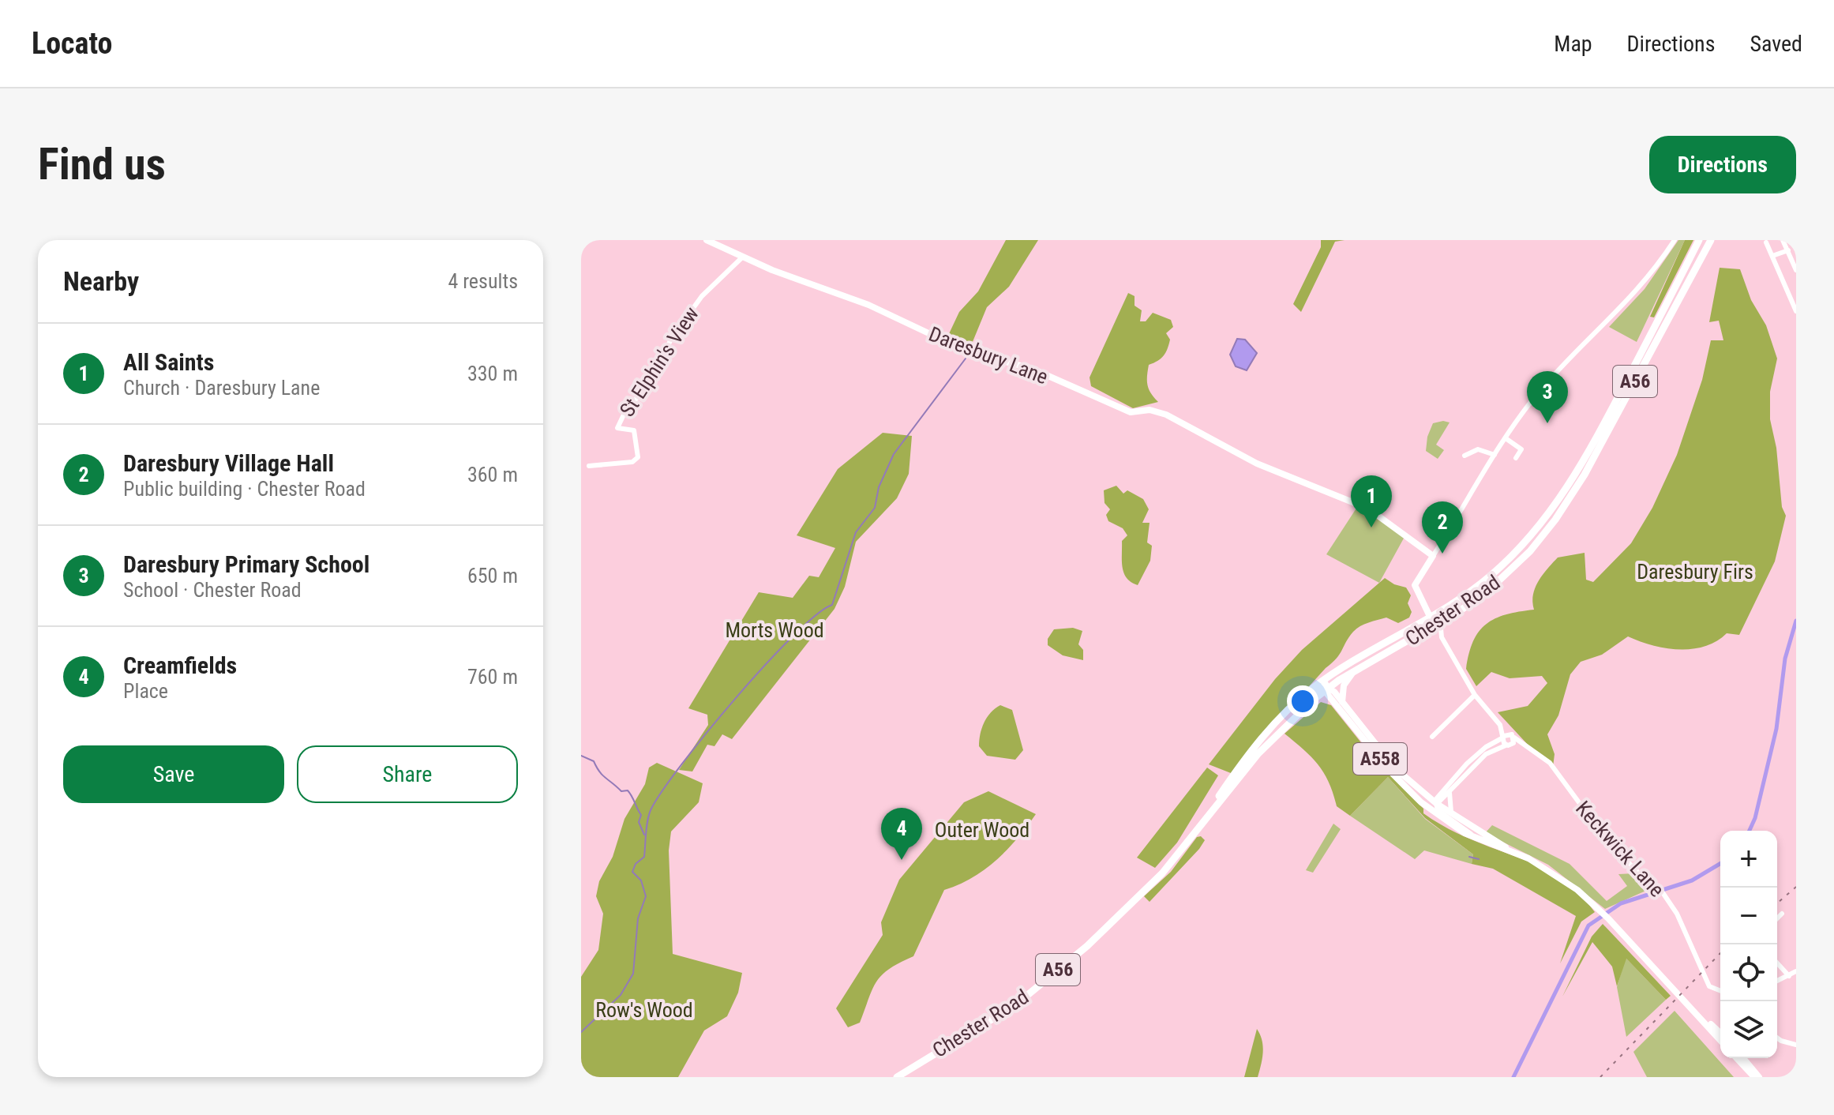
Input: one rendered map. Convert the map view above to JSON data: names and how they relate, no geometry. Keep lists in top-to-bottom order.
{
  "streets": {
    "highway": ["A56", "Chester Road"],
    "main road": ["Daresbury Lane", "A558"],
    "street": ["St Elphin's View", "Keckwick Lane"]
  },
  "crossings": [
    ["Daresbury Lane", "St Elphin's View"],
    ["Daresbury Lane", "Chester Road"],
    ["A56", "Chester Road"],
    ["A56", "A558"],
    ["Chester Road", "A558"]
  ],
  "parks": [
    "Daresbury Firs",
    "Morts Wood",
    "Outer Wood",
    "Row's Wood"
  ],
  "page": {
    "header": "Locato",
    "nav": ["Map", "Directions", "Saved"],
    "buttons": [
      "Directions",
      ["Save", "Share"]
    ],
    "title": "Find us",
    "heading": ["Nearby", "4 results"],
    "list": [
      {
        "mark": "1",
        "name": "All Saints",
        "note": "Church · Daresbury Lane",
        "value": "330 m"
      },
      {
        "mark": "2",
        "name": "Daresbury Village Hall",
        "note": "Public building · Chester Road",
        "value": "360 m"
      },
      {
        "mark": "3",
        "name": "Daresbury Primary School",
        "note": "School · Chester Road",
        "value": "650 m"
      },
      {
        "mark": "4",
        "name": "Creamfields",
        "note": "Place",
        "value": "760 m"
      }
    ],
    "pins": [
      "3",
      "1",
      "2",
      "4"
    ],
    "map_buttons": ["+", "−"]
  }
}
